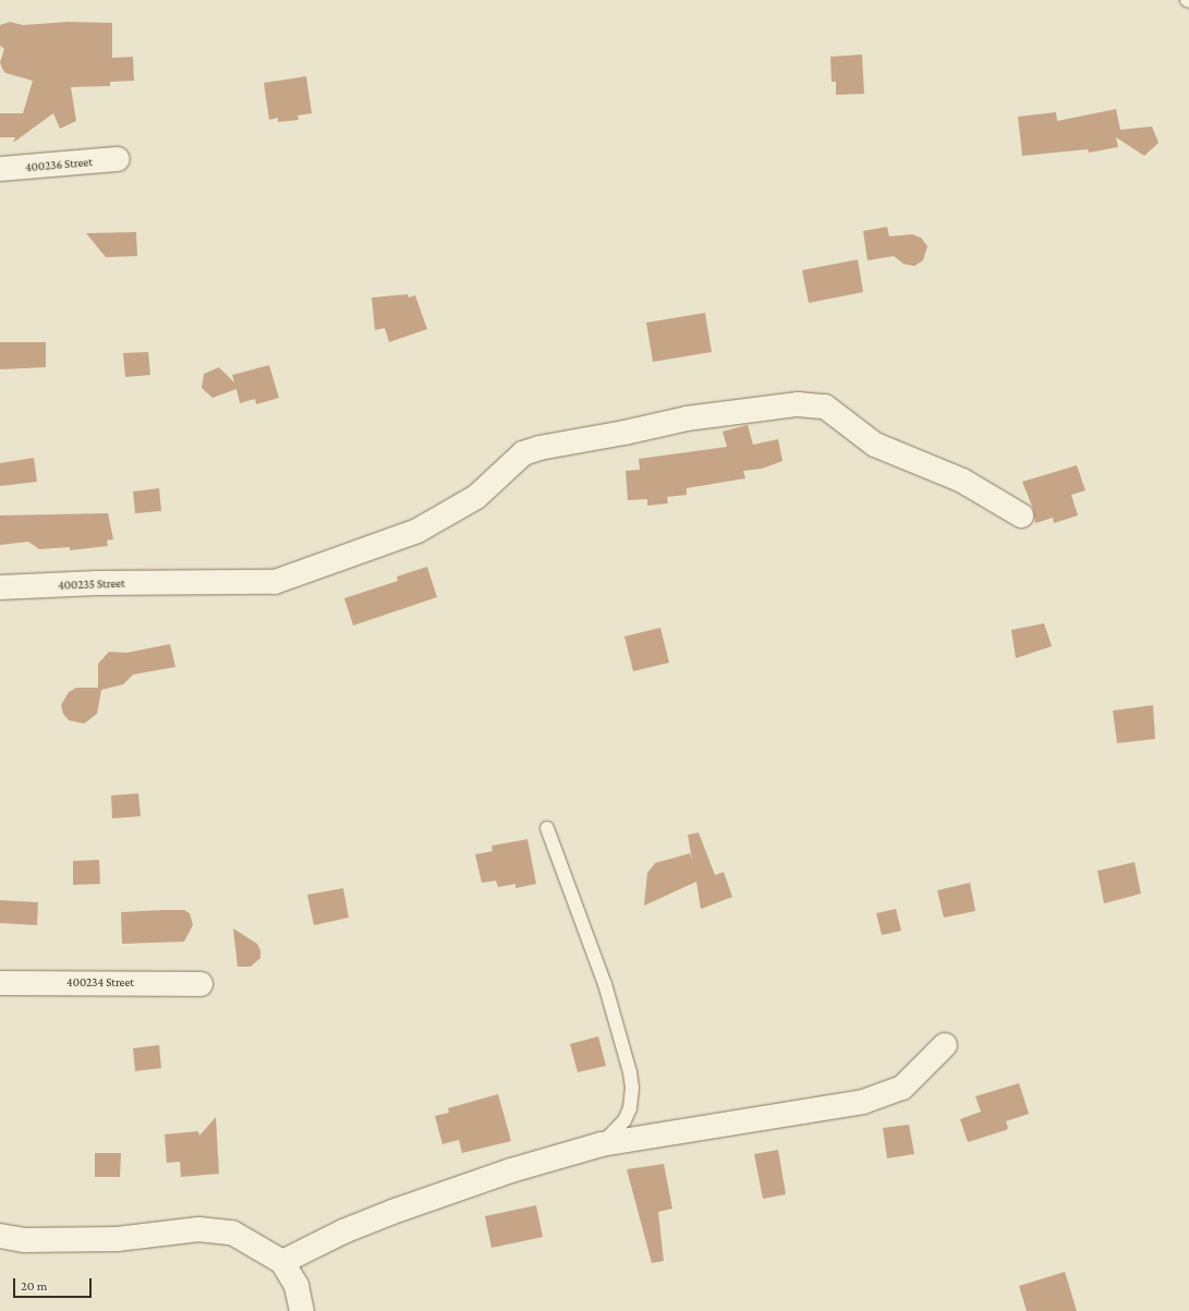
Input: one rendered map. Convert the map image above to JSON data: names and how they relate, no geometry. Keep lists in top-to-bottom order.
{
  "streets": {
    "street": ["400236 Street", "400235 Street", "400234 Street"]
  },
  "scale_bar": "20 m"
}
